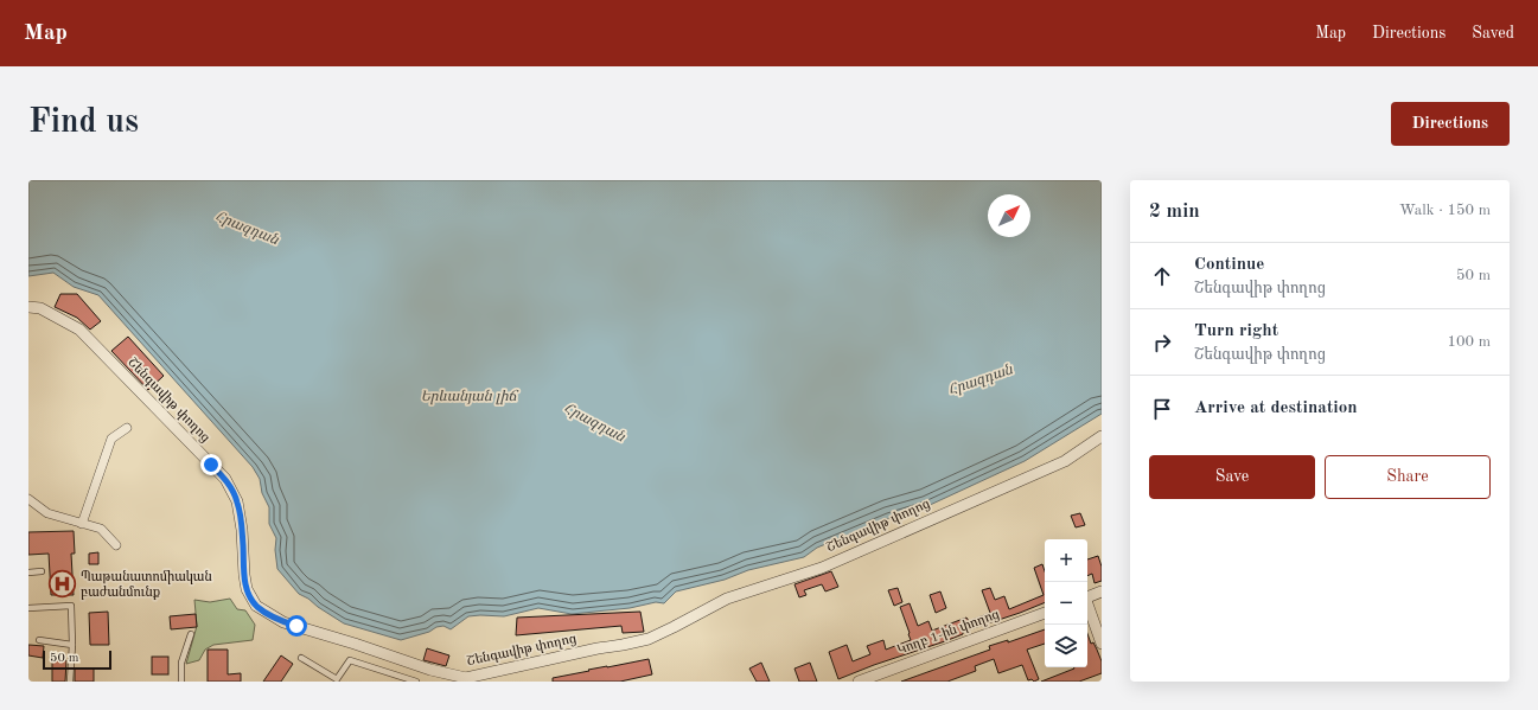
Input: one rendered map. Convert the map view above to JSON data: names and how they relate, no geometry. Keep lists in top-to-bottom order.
{
  "streets": {
    "street": ["Շենգավիթ փողոց", "Կողբ 1-ին փողոց"]
  },
  "water": ["Հրազդան", "Երևանյան լիճ"],
  "places": {
    "hospital": ["Պաթանատոմիական բաժանմունք"]
  },
  "scale_bar": "50 m",
  "north": "top right",
  "page": {
    "header": "Map",
    "nav": ["Map", "Directions", "Saved"],
    "buttons": [
      "Directions",
      ["Save", "Share"]
    ],
    "title": "Find us",
    "heading": ["2 min", "Walk · 150 m"],
    "list": [
      ["Continue", "Շենգավիթ փողոց", "50 m"],
      ["Turn right", "Շենգավիթ փողոց", "100 m"],
      "Arrive at destination"
    ],
    "map_buttons": ["+", "−"],
    "scale": "50 m"
  }
}
